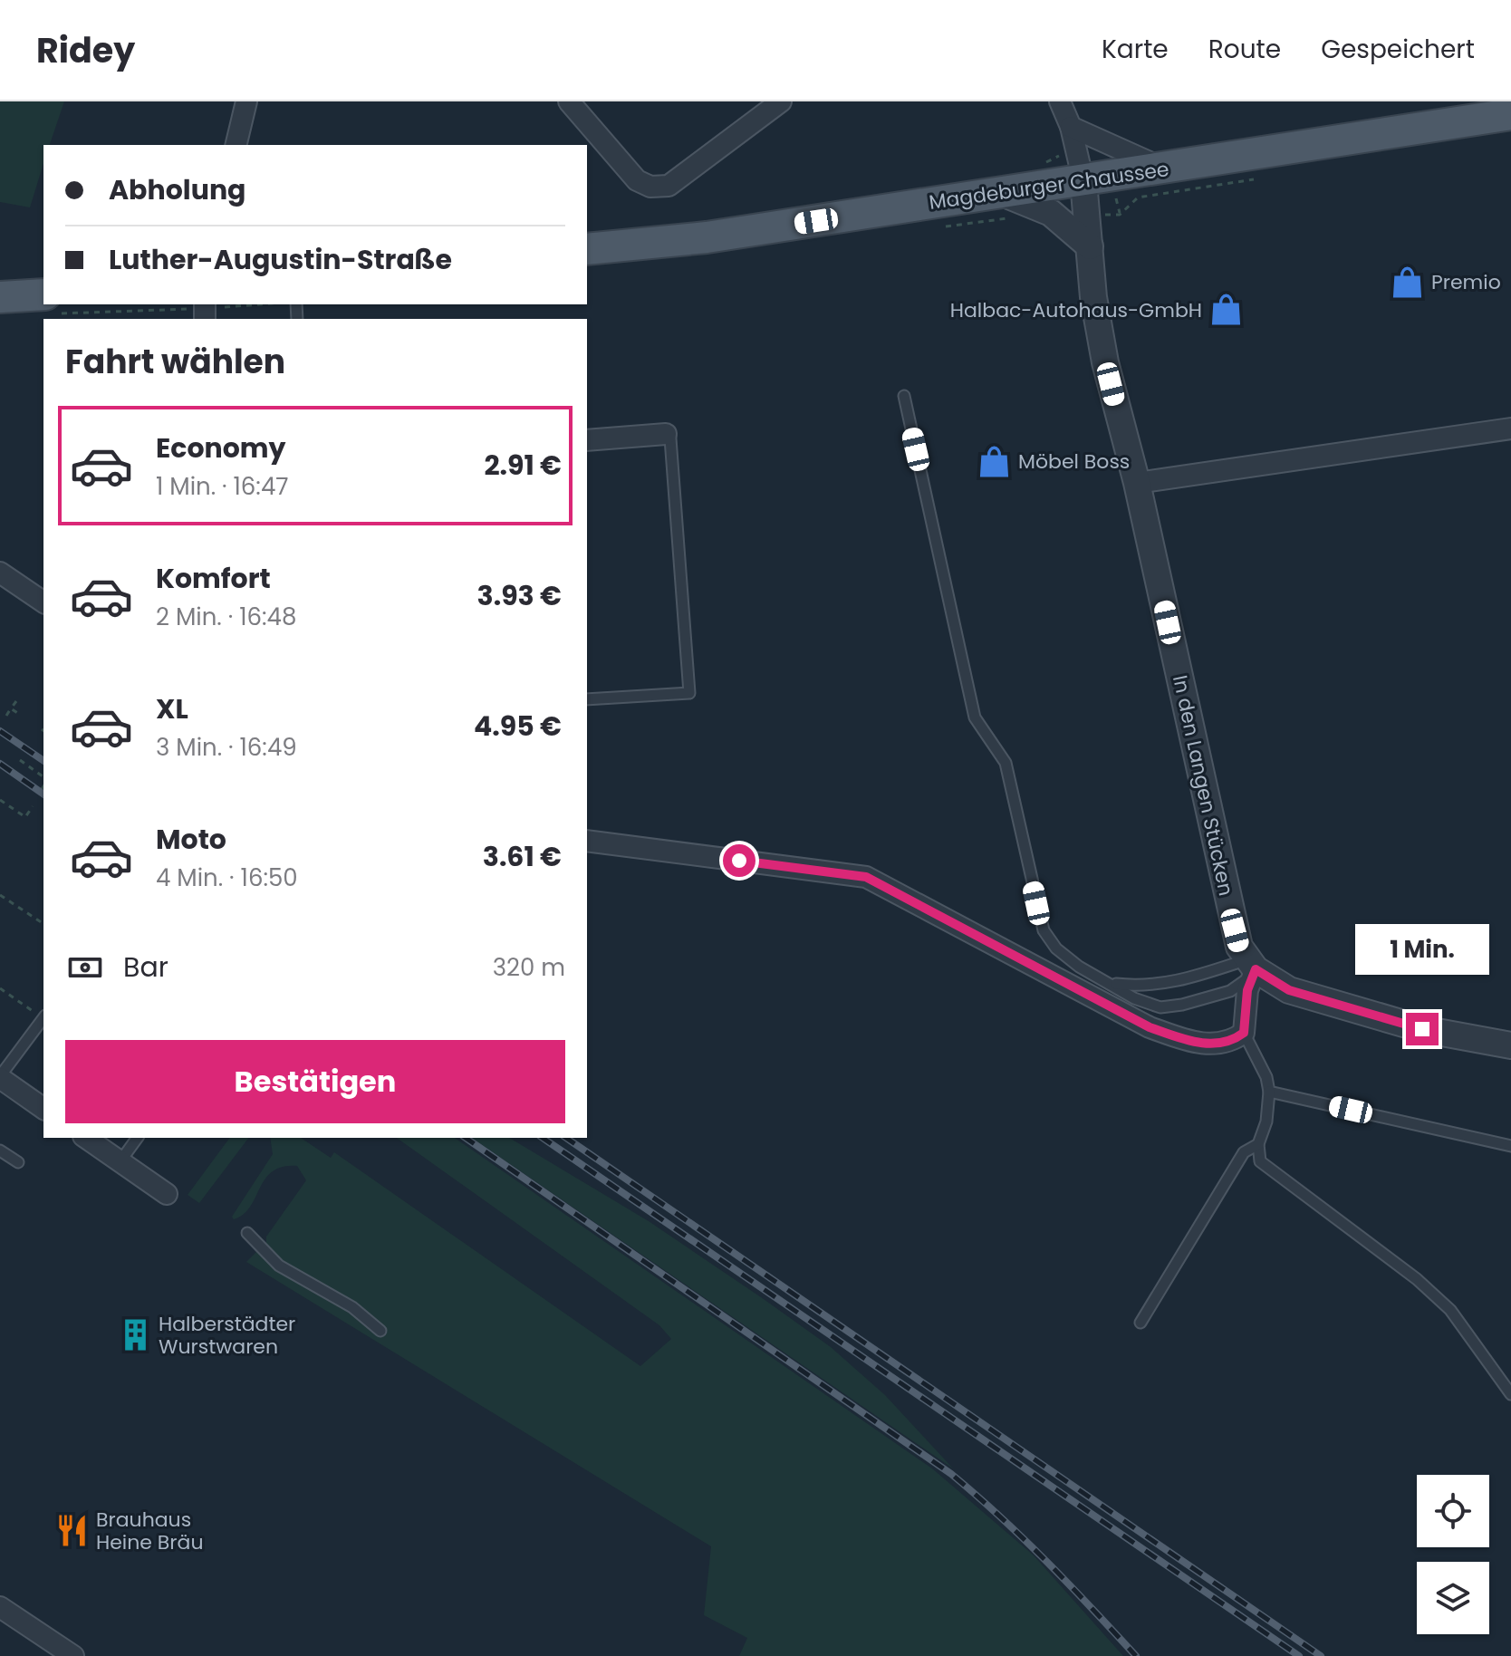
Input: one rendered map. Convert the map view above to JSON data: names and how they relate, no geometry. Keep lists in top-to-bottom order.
{
  "streets": {
    "main road": ["Magdeburger Chaussee"],
    "street": ["In den Langen Stücken"]
  },
  "crossings": [
    ["Magdeburger Chaussee", "In den Langen Stücken"]
  ],
  "places": {
    "shop": ["Premio", "Halbac-Autohaus-GmbH", "Möbel Boss"],
    "building": ["Halberstädter Wurstwaren"],
    "restaurant": ["Brauhaus Heine Bräu"]
  },
  "page": {
    "header": "Ridey",
    "nav": ["Karte", "Route", "Gespeichert"],
    "banner": ["Abholung", "Luther-Augustin-Straße"],
    "heading": "Fahrt wählen",
    "list": [
      {
        "name": "Economy",
        "note": "1 Min. · 16:47",
        "value": "2.91 €"
      },
      {
        "name": "Komfort",
        "note": "2 Min. · 16:48",
        "value": "3.93 €"
      },
      {
        "name": "XL",
        "note": "3 Min. · 16:49",
        "value": "4.95 €"
      },
      {
        "name": "Moto",
        "note": "4 Min. · 16:50",
        "value": "3.61 €"
      }
    ],
    "bubble": "1 Min.",
    "pay": ["Bar", "320 m"],
    "buttons": "Bestätigen"
  }
}
